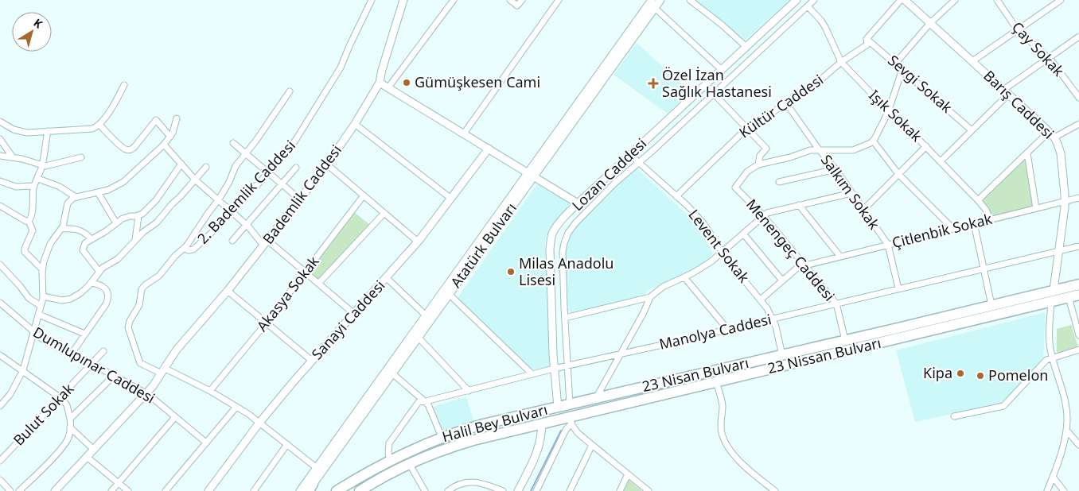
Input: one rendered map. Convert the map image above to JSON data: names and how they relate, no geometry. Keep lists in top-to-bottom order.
{
  "streets": {
    "highway": ["23 Nissan Bulvarı", "23 Nisan Bulvarı", "Halil Bey Bulvarı"],
    "street": [
      "Çay Sokak",
      "Sevgi Sokak",
      "Barış Caddesi",
      "Kültür Caddesi",
      "Işık Sokak",
      "Lozan Caddesi",
      "2. Bademlik Caddesi",
      "Salkım Sokak",
      "Bademlik Caddesi",
      "Çitlenbik Sokak",
      "Atatürk Bulvarı",
      "Levent Sokak",
      "Menengeç Caddesi",
      "Akasya Sokak",
      "Sanayi Caddesi",
      "Manolya Caddesi",
      "Dumlupınar Caddesi",
      "Bulut Sokak"
    ]
  },
  "crossings": [
    ["Sevgi Sokak", "Kültür Caddesi"],
    ["Barış Caddesi", "Çitlenbik Sokak"],
    ["Barış Caddesi", "Manolya Caddesi"],
    ["Barış Caddesi", "23 Nisan Bulvarı"],
    ["Kültür Caddesi", "Işık Sokak"],
    ["Kültür Caddesi", "Salkım Sokak"],
    ["Kültür Caddesi", "Levent Sokak"],
    ["Işık Sokak", "Çitlenbik Sokak"],
    ["Lozan Caddesi", "Levent Sokak"],
    ["Lozan Caddesi", "Manolya Caddesi"],
    ["Lozan Caddesi", "Halil Bey Bulvarı"],
    ["Salkım Sokak", "Çitlenbik Sokak"],
    ["Salkım Sokak", "Manolya Caddesi"],
    ["Bademlik Caddesi", "Dumlupınar Caddesi"],
    ["Çitlenbik Sokak", "Menengeç Caddesi"],
    ["Levent Sokak", "Manolya Caddesi"],
    ["Levent Sokak", "23 Nisan Bulvarı"],
    ["Menengeç Caddesi", "Manolya Caddesi"],
    ["Menengeç Caddesi", "23 Nisan Bulvarı"],
    ["Manolya Caddesi", "Halil Bey Bulvarı"],
    ["23 Nissan Bulvarı", "Halil Bey Bulvarı"],
    ["Dumlupınar Caddesi", "Bulut Sokak"],
    ["23 Nisan Bulvarı", "Halil Bey Bulvarı"]
  ],
  "places": {
    "other": [
      "Gümüşkesen Cami",
      "Milas Anadolu Lisesi",
      "Kipa",
      "Pomelon"
    ],
    "health": ["Özel İzan Sağlık Hastanesi"]
  },
  "north": "top right"
}
